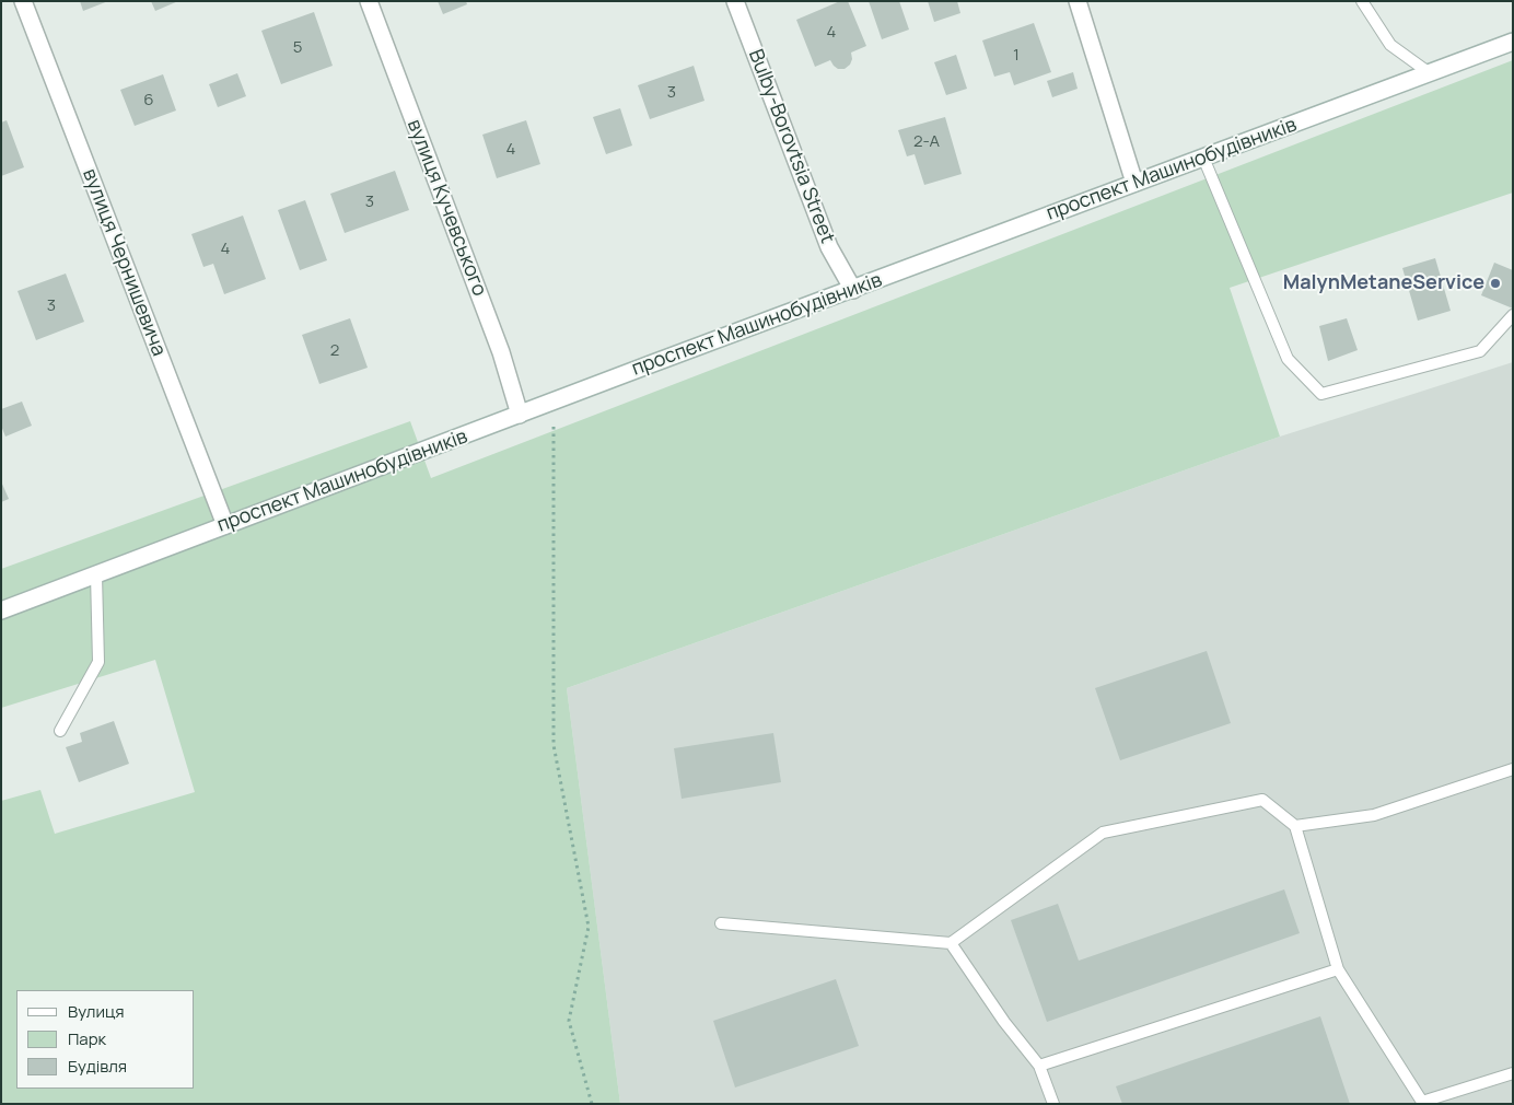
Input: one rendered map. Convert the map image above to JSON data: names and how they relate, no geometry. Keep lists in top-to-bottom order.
{
  "streets": {
    "street": [
      "Bulby-Borovtsia Street",
      "проспект Машинобудівників",
      "вулиця Кучевського",
      "вулиця Чернишевича"
    ]
  },
  "crossings": [
    ["Bulby-Borovtsia Street", "проспект Машинобудівників"],
    ["проспект Машинобудівників", "вулиця Кучевського"],
    ["проспект Машинобудівників", "вулиця Чернишевича"]
  ],
  "places": ["MalynMetaneService"],
  "house_numbers": [
    "4",
    "5",
    "1",
    "3",
    "6",
    "2-А",
    "4",
    "3",
    "4",
    "3",
    "2"
  ],
  "legend": ["Вулиця", "Парк", "Будівля"]
}
